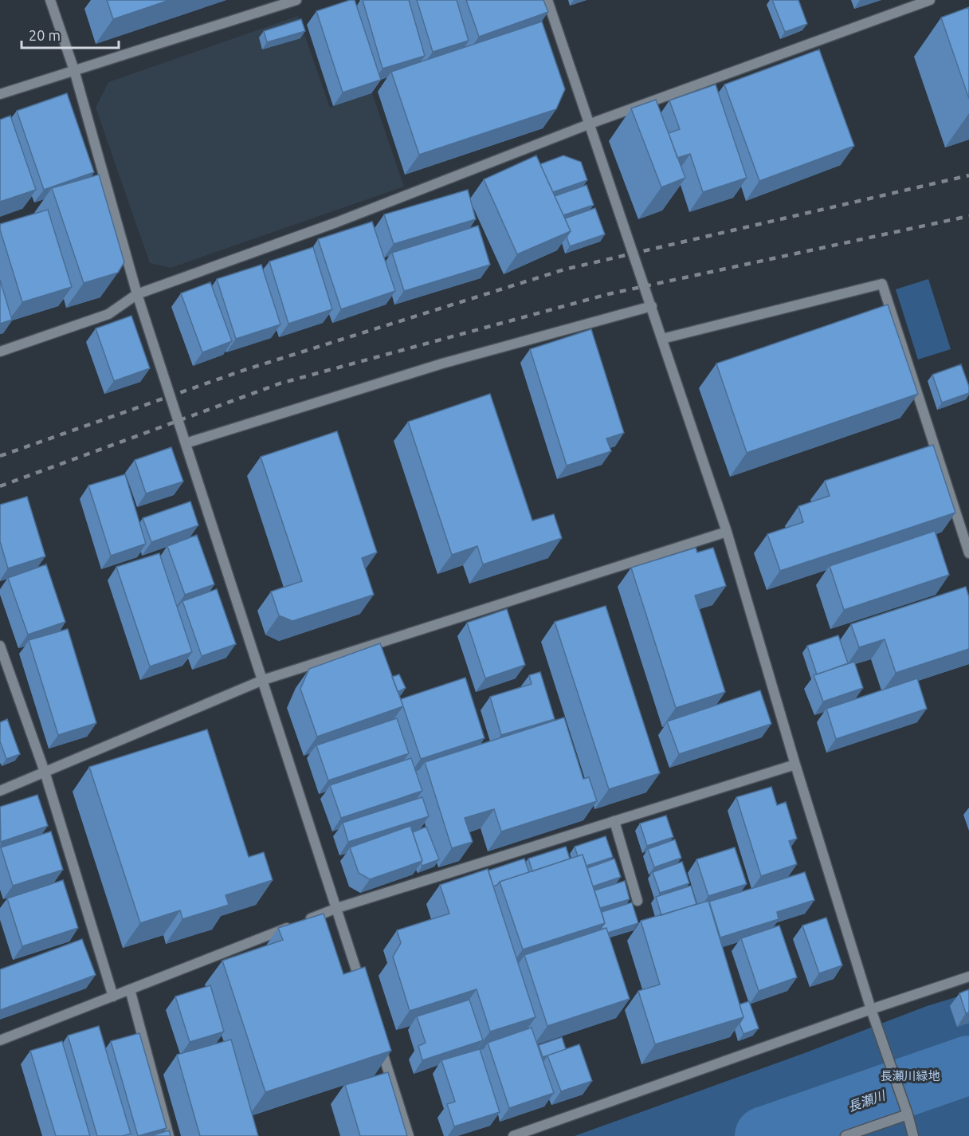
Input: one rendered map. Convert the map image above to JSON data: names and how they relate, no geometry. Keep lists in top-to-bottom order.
{
  "water": ["長瀬川"],
  "parks": ["長瀬川緑地"],
  "scale_bar": "20 m"
}
